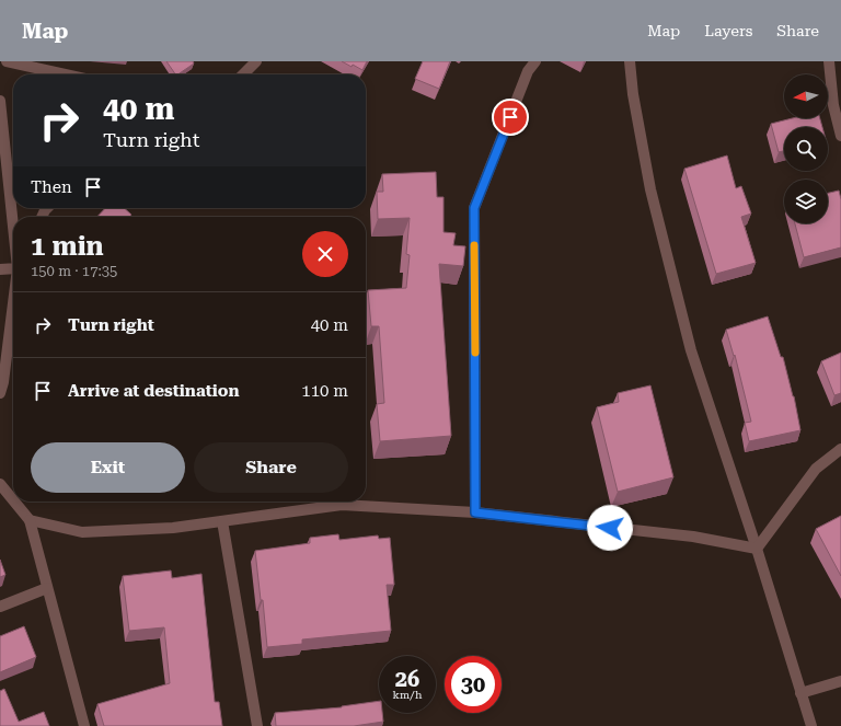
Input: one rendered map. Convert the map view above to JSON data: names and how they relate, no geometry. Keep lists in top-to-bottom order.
{
  "north": "left",
  "page": {
    "header": "Map",
    "nav": ["Map", "Layers", "Share"],
    "turn": ["40 m", "Turn right"],
    "then": "Then",
    "heading": ["1 min", "150 m · 17:35"],
    "list": [
      {
        "name": "Turn right",
        "value": "40 m"
      },
      {
        "name": "Arrive at destination",
        "value": "110 m"
      }
    ],
    "buttons": ["Exit", "Share"],
    "speed": "26 km/h",
    "limit": "30"
  }
}
